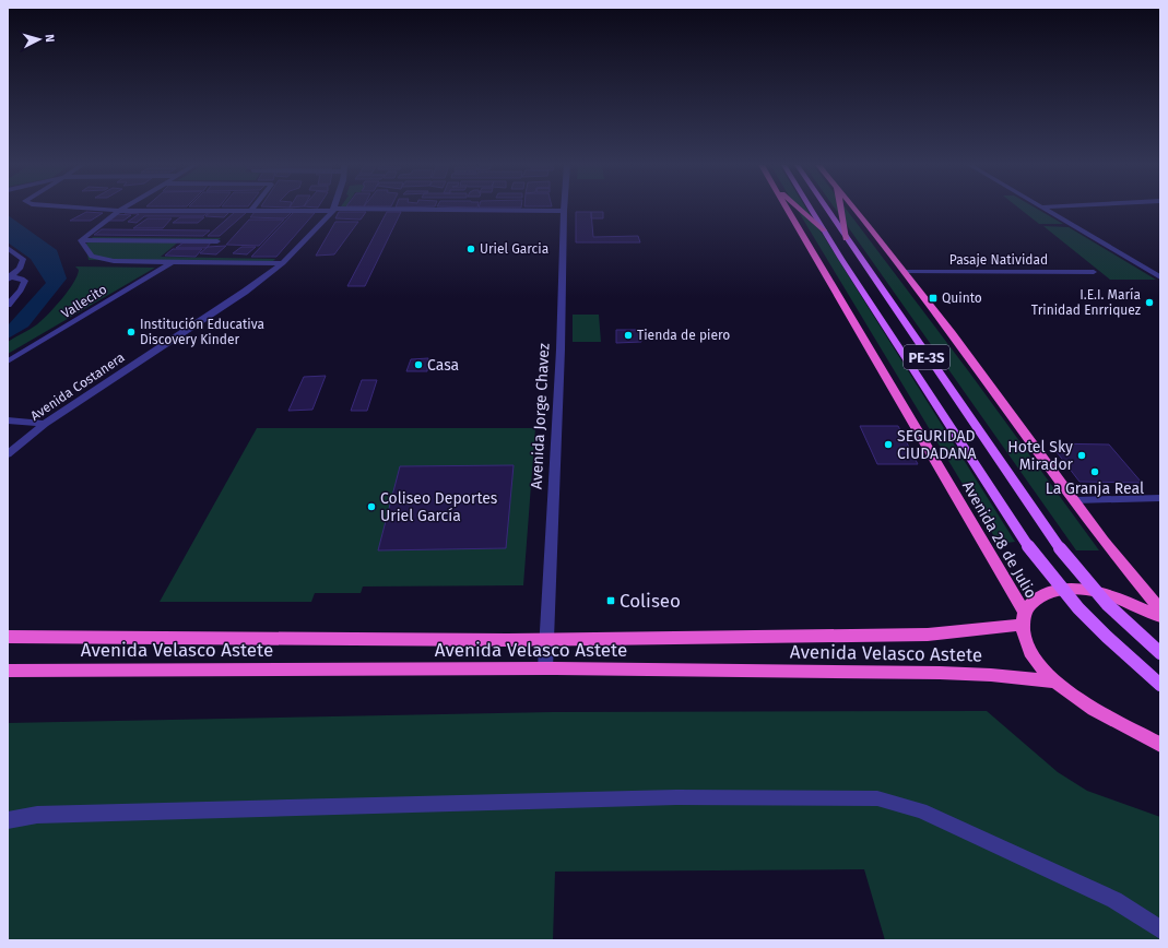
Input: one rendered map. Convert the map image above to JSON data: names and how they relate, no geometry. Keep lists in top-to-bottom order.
{
  "streets": {
    "highway": ["Avenida 28 de Julio", "Avenida Velasco Astete"],
    "main road": ["PE-3S"],
    "street": [
      "Pasaje Natividad",
      "Vallecito",
      "Avenida Costanera",
      "Avenida Jorge Chavez"
    ]
  },
  "crossings": [
    ["Avenida Jorge Chavez", "Avenida Velasco Astete"],
    ["Avenida 28 de Julio", "Avenida Velasco Astete"]
  ],
  "places": {
    "other": [
      "Uriel Garcia",
      "I.E.I. María Trinidad Enrriquez",
      "Institución Educativa Discovery Kinder",
      "Tienda de piero",
      "Casa",
      "SEGURIDAD CIUDADANA",
      "Hotel Sky Mirador",
      "La Granja Real",
      "Coliseo Deportes Uriel García"
    ],
    "transit": ["Quinto", "Coliseo"]
  },
  "north": "right"
}
